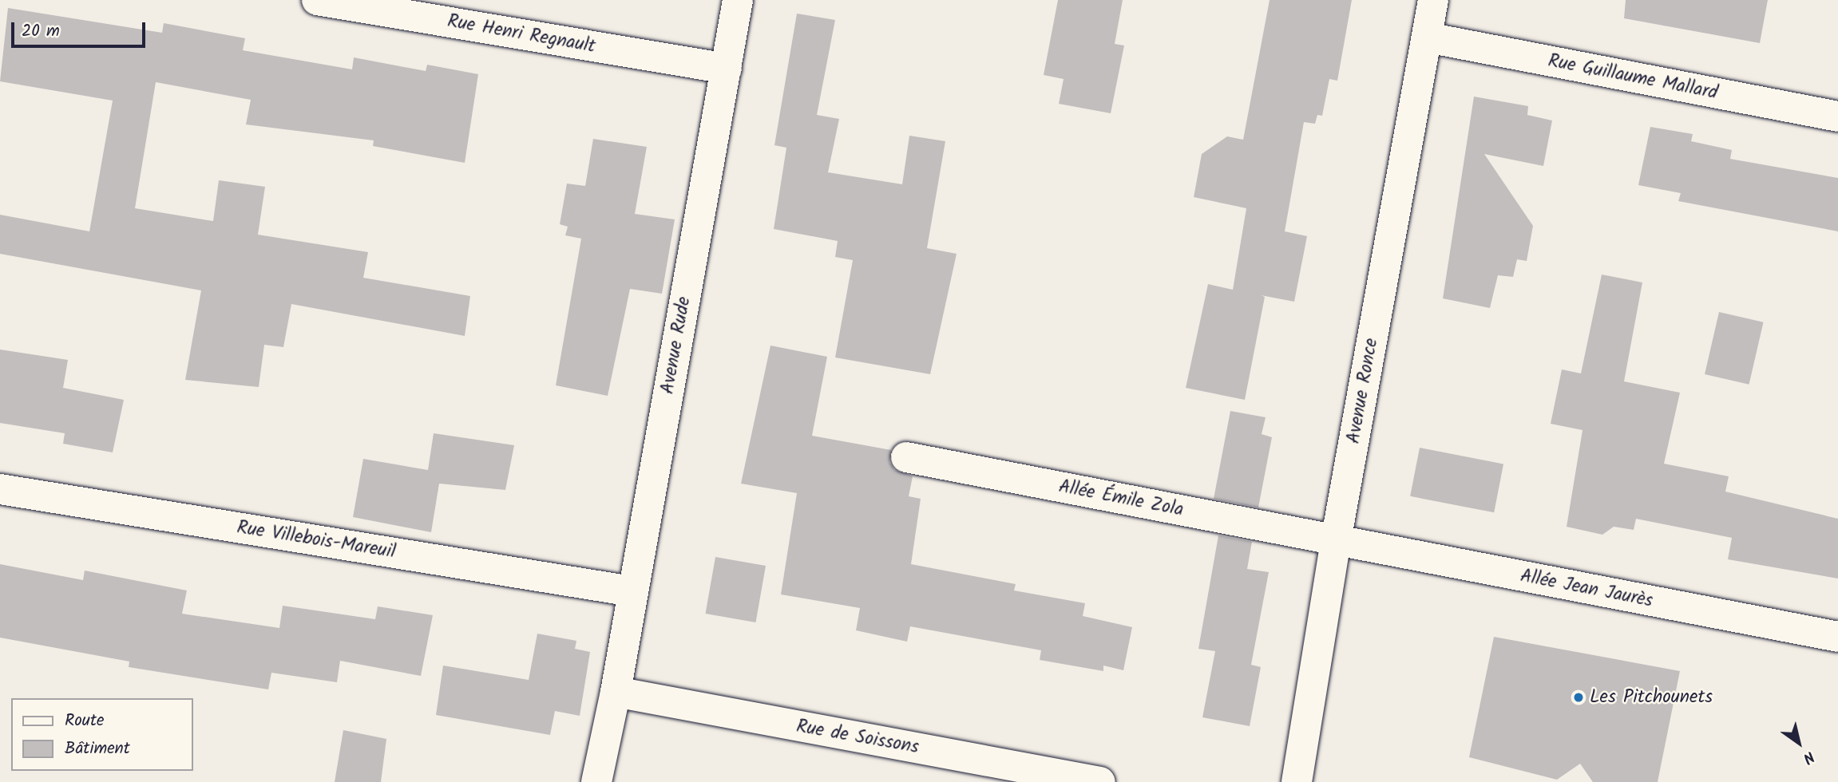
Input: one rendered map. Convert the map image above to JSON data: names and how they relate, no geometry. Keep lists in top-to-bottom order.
{
  "streets": {
    "street": [
      "Rue Henri Regnault",
      "Rue Guillaume Mallard",
      "Avenue Rude",
      "Avenue Ronce",
      "Allée Émile Zola",
      "Rue Villebois-Mareuil",
      "Allée Jean Jaurès",
      "Rue de Soissons"
    ]
  },
  "crossings": [
    ["Rue Henri Regnault", "Avenue Rude"],
    ["Rue Guillaume Mallard", "Avenue Ronce"],
    ["Avenue Rude", "Rue Villebois-Mareuil"],
    ["Avenue Rude", "Rue de Soissons"],
    ["Avenue Ronce", "Allée Émile Zola"],
    ["Avenue Ronce", "Allée Jean Jaurès"],
    ["Allée Émile Zola", "Allée Jean Jaurès"]
  ],
  "places": ["Les Pitchounets"],
  "legend": ["Route", "Bâtiment"],
  "scale_bar": "20 m",
  "north": "bottom right"
}
